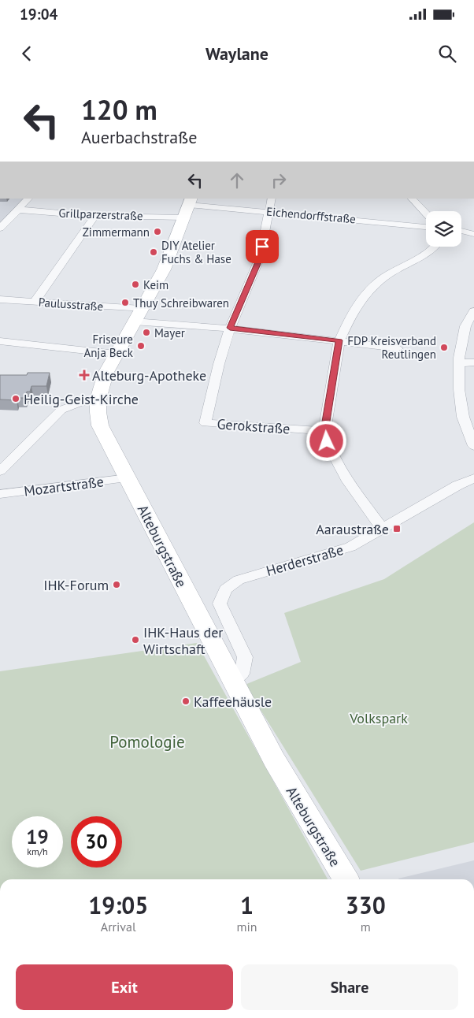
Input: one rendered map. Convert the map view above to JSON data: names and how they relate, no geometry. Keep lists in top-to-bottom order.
{
  "streets": {
    "main road": ["Alteburgstraße"],
    "street": [
      "Grillparzerstraße",
      "Eichendorffstraße",
      "Paulusstraße",
      "Gerokstraße",
      "Mozartstraße",
      "Herderstraße"
    ]
  },
  "crossings": [
    ["Grillparzerstraße", "Eichendorffstraße"],
    ["Grillparzerstraße", "Alteburgstraße"],
    ["Eichendorffstraße", "Alteburgstraße"],
    ["Paulusstraße", "Alteburgstraße"],
    ["Mozartstraße", "Alteburgstraße"],
    ["Alteburgstraße", "Herderstraße"]
  ],
  "parks": ["Volkspark", "Pomologie"],
  "places": {
    "other": [
      "Zimmermann",
      "DIY Atelier Fuchs & Hase",
      "Keim",
      "Thuy Schreibwaren",
      "Mayer",
      "Friseure Anja Beck",
      "FDP Kreisverband Reutlingen",
      "Heilig-Geist-Kirche",
      "IHK-Forum",
      "IHK-Haus der Wirtschaft",
      "Kaffeehäusle"
    ],
    "health": ["Alteburg-Apotheke"],
    "transit": ["Aaraustraße"]
  },
  "page": {
    "status": "19:04",
    "header": "Waylane",
    "turn": ["120 m", "Auerbachstraße"],
    "speed": "19 km/h",
    "limit": "30",
    "eta": [
      "19:05",
      "Arrival",
      "1",
      "min",
      "330",
      "m"
    ],
    "buttons": ["Exit", "Share"]
  }
}
